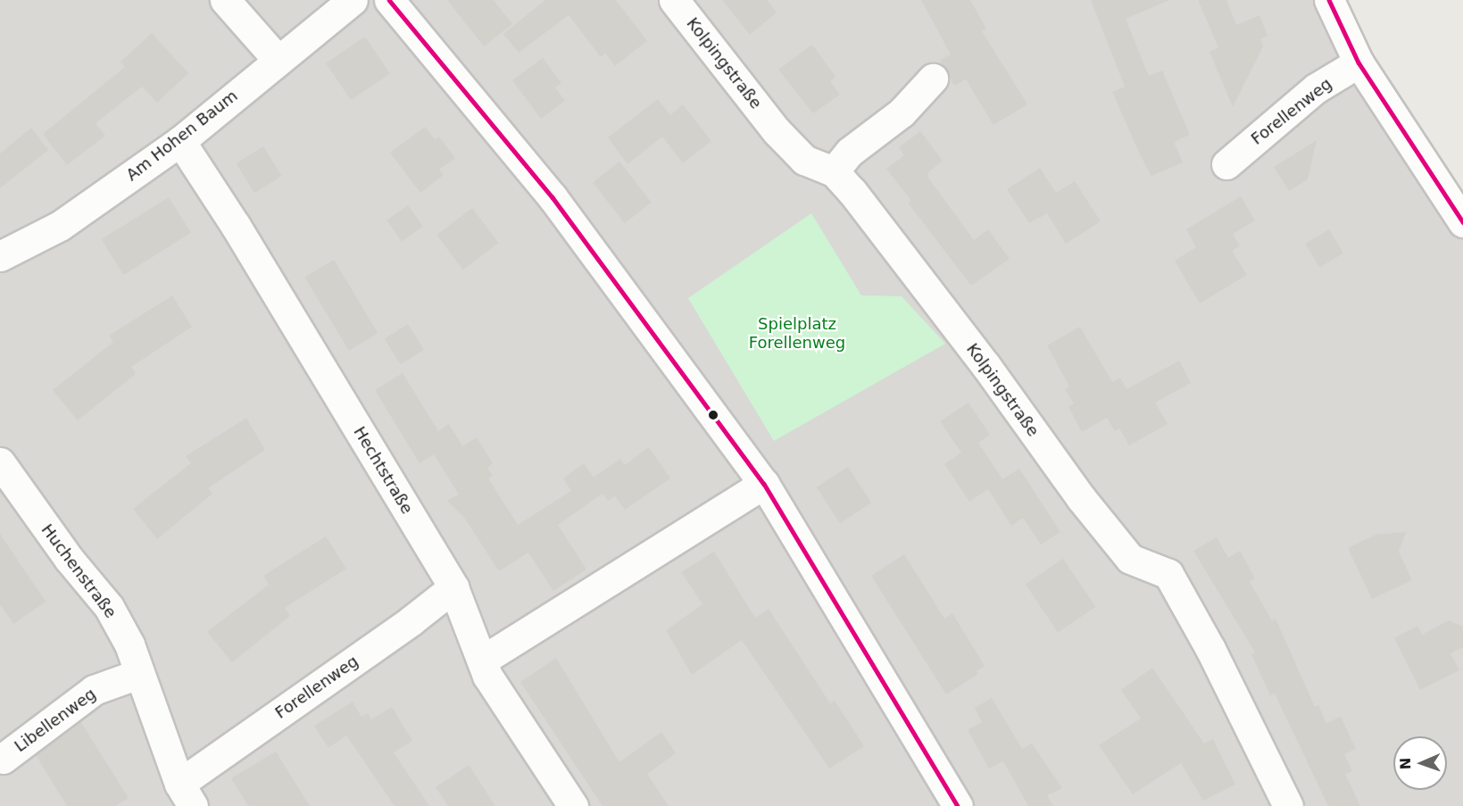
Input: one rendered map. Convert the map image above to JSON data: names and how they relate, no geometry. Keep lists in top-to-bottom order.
{
  "streets": {
    "street": [
      "Kolpingstraße",
      "Forellenweg",
      "Am Hohen Baum",
      "Hechtstraße",
      "Huchenstraße",
      "Libellenweg"
    ]
  },
  "crossings": [
    ["Forellenweg", "Hechtstraße"],
    ["Forellenweg", "Huchenstraße"],
    ["Am Hohen Baum", "Hechtstraße"],
    ["Huchenstraße", "Libellenweg"]
  ],
  "parks": ["Spielplatz Forellenweg"],
  "north": "left"
}
